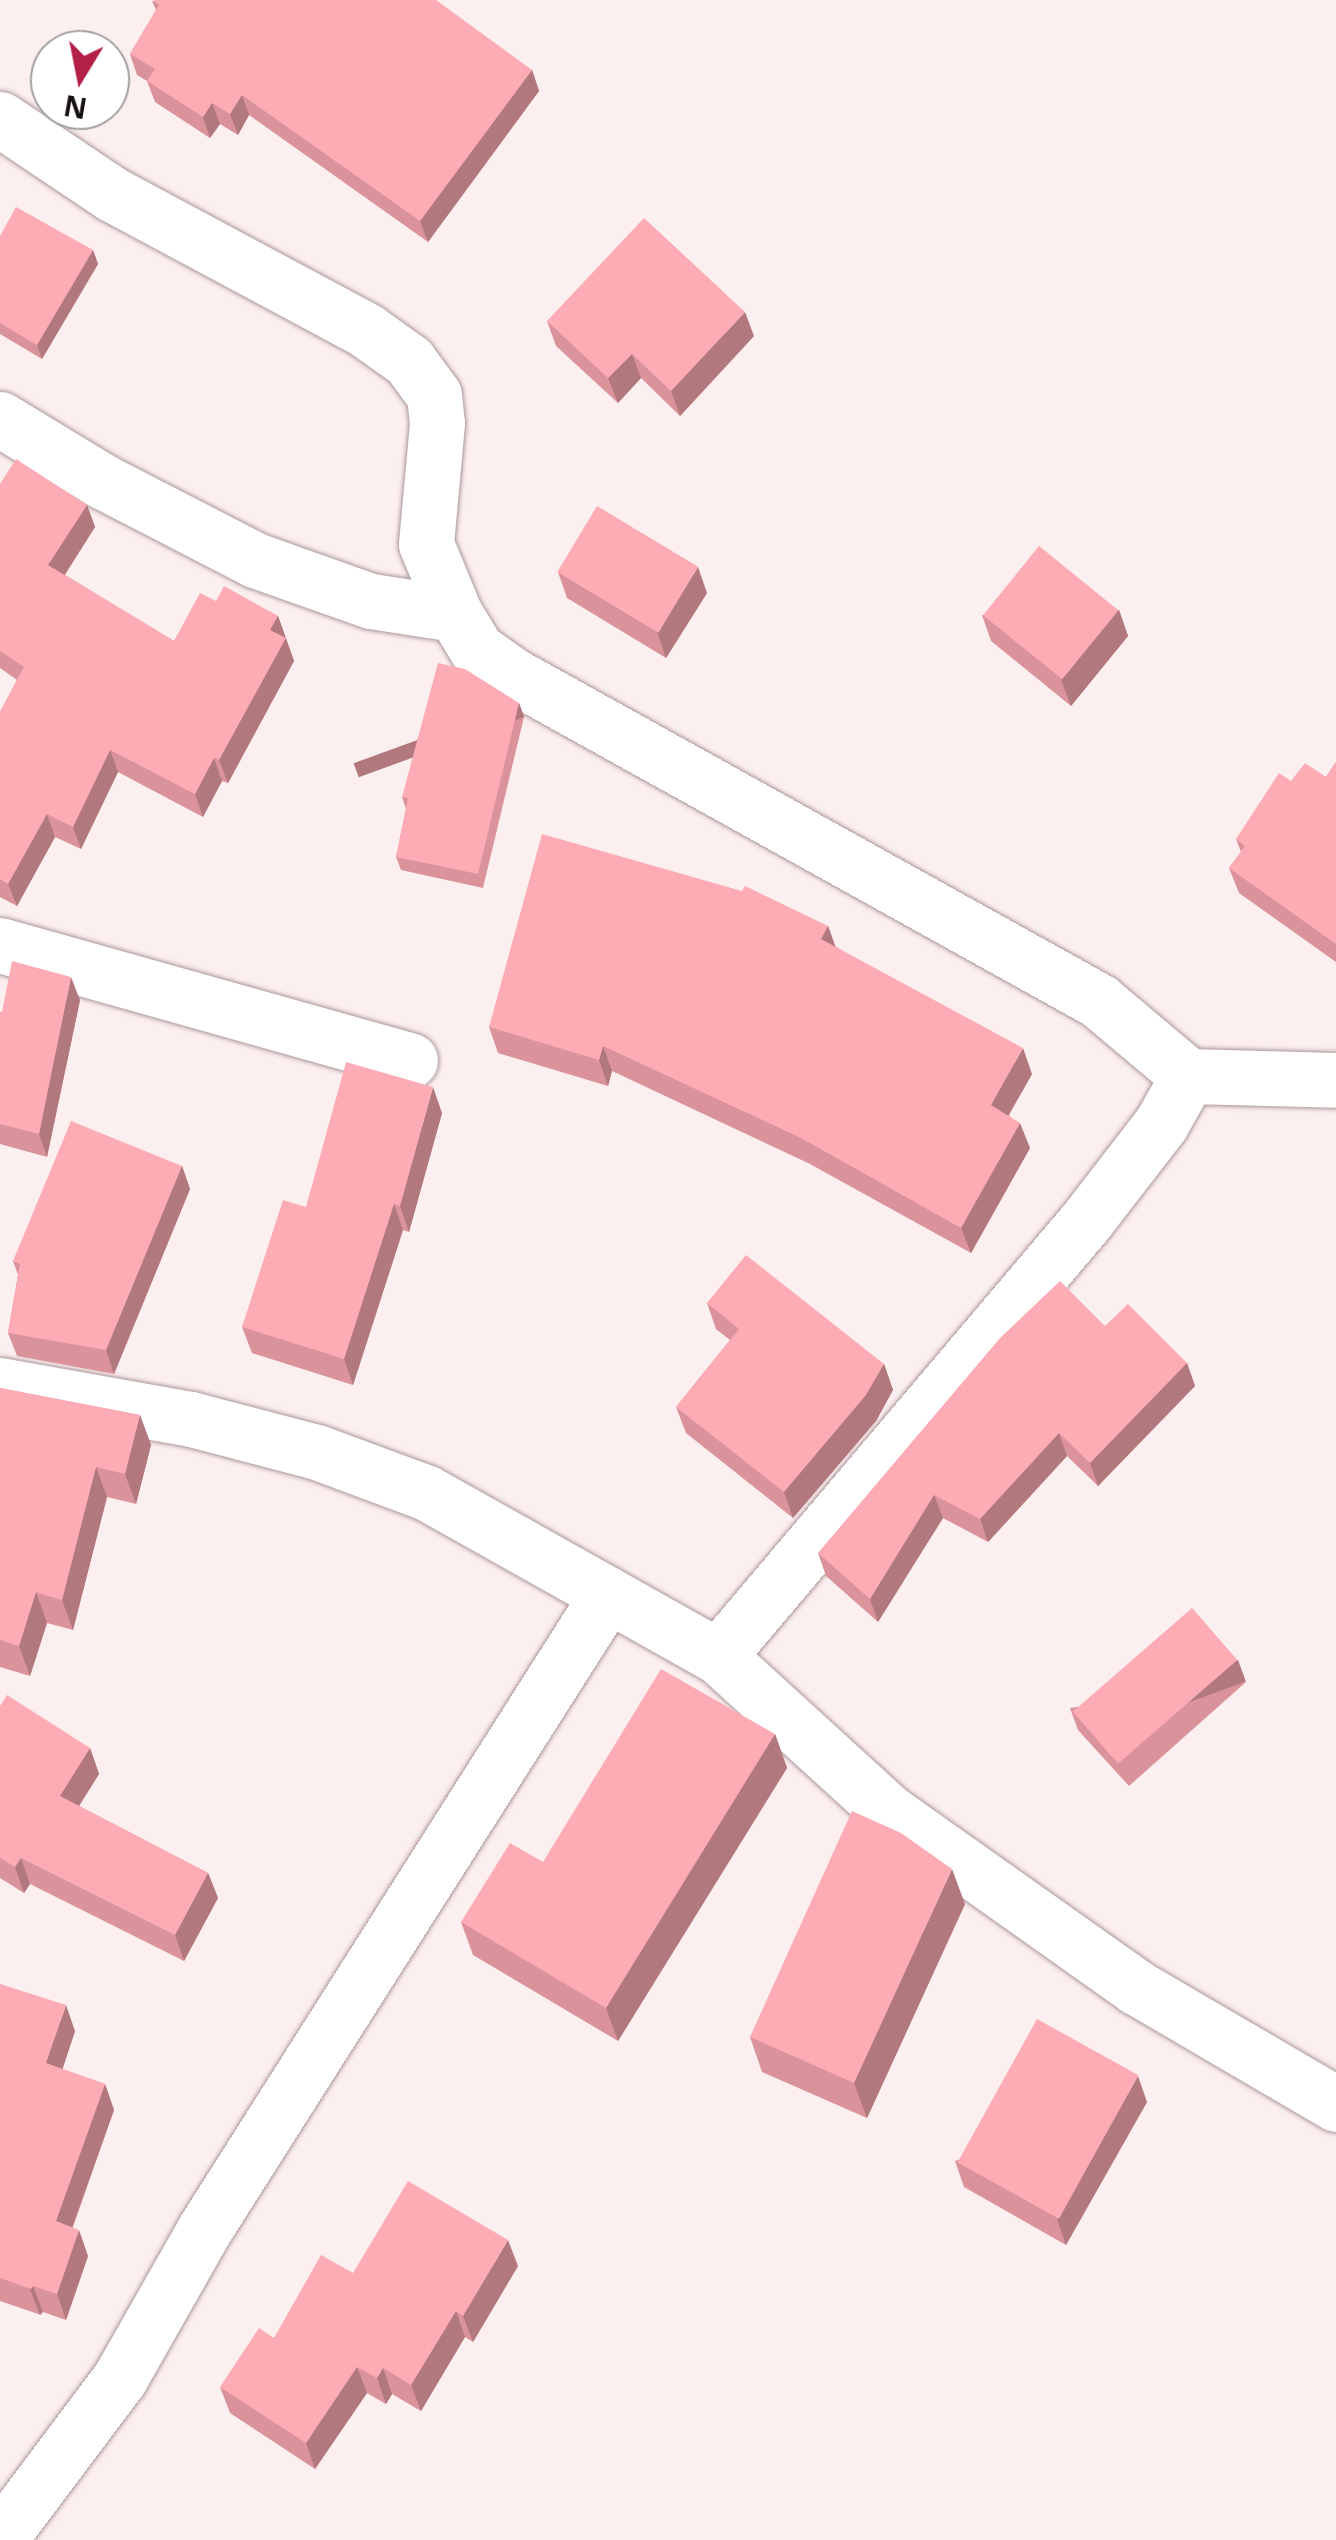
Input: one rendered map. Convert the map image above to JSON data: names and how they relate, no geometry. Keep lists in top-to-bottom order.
{
  "north": "bottom"
}
